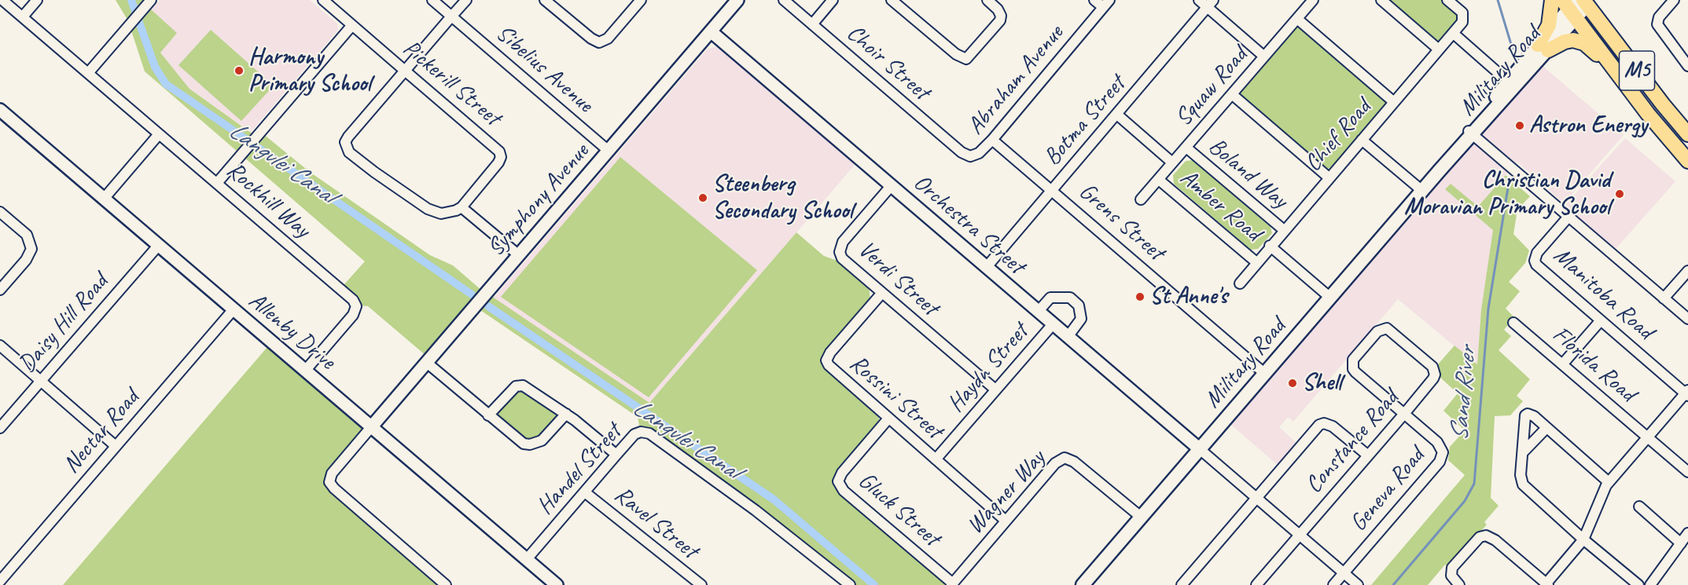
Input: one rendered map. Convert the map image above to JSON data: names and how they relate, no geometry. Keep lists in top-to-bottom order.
{
  "streets": {
    "main road": ["M5", "Military Road"],
    "street": [
      "Choir Street",
      "Sibelius Avenue",
      "Abraham Avenue",
      "Pickerill Street",
      "Squaw Road",
      "Botma Street",
      "Chief Road",
      "Boland Way",
      "Rockhill Way",
      "Symphony Avenue",
      "Amber Road",
      "Grens Street",
      "Orchestra Street",
      "Verdi Street",
      "Manitoba Road",
      "Daisy Hill Road",
      "Allenby Drive",
      "Florida Road",
      "Haydn Street",
      "Rossini Street",
      "Nectar Road",
      "Constance Road",
      "Handel Street",
      "Geneva Road",
      "Wagner Way",
      "Gluck Street",
      "Ravel Street"
    ]
  },
  "crossings": [
    ["Choir Street", "Abraham Avenue"],
    ["Sibelius Avenue", "Symphony Avenue"],
    ["M5", "Military Road"],
    ["Military Road", "Grens Street"],
    ["Military Road", "Orchestra Street"],
    ["Military Road", "Wagner Way"],
    ["Abraham Avenue", "Grens Street"],
    ["Squaw Road", "Boland Way"],
    ["Squaw Road", "Amber Road"],
    ["Botma Street", "Grens Street"],
    ["Botma Street", "Orchestra Street"],
    ["Chief Road", "Boland Way"],
    ["Chief Road", "Amber Road"],
    ["Rockhill Way", "Allenby Drive"],
    ["Symphony Avenue", "Orchestra Street"],
    ["Symphony Avenue", "Allenby Drive"],
    ["Orchestra Street", "Verdi Street"],
    ["Orchestra Street", "Haydn Street"],
    ["Verdi Street", "Haydn Street"],
    ["Verdi Street", "Rossini Street"],
    ["Daisy Hill Road", "Allenby Drive"],
    ["Allenby Drive", "Nectar Road"],
    ["Allenby Drive", "Handel Street"],
    ["Haydn Street", "Rossini Street"],
    ["Rossini Street", "Wagner Way"],
    ["Rossini Street", "Gluck Street"],
    ["Constance Road", "Geneva Road"],
    ["Handel Street", "Ravel Street"],
    ["Wagner Way", "Gluck Street"]
  ],
  "water": ["Langvlei Canal", "Sand River"],
  "places": [
    "Harmony Primary School",
    "Astron Energy",
    "Christian David Moravian Primary School",
    "Steenberg Secondary School",
    "St Anne's",
    "Shell"
  ]
}
